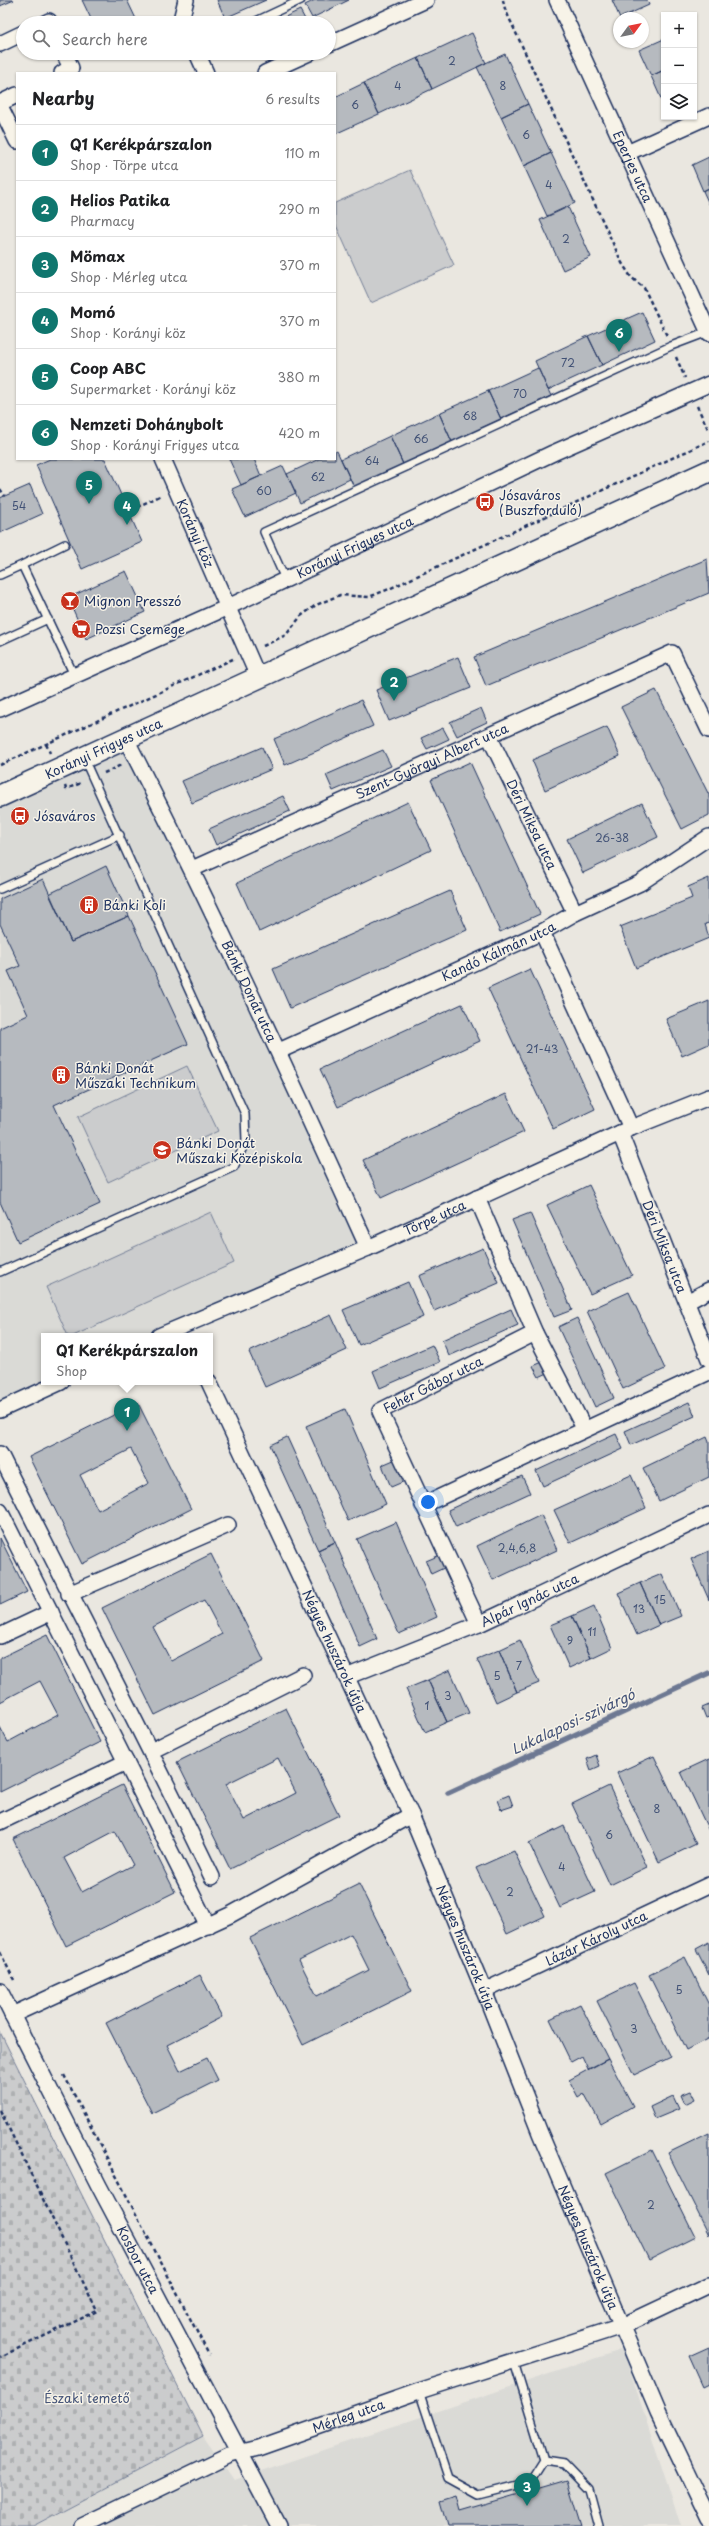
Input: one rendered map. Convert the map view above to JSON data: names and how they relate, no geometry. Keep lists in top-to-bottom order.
{
  "streets": {
    "street": [
      "Eperjes utca",
      "Korányi köz",
      "Korányi Frigyes utca",
      "Szent-Györgyi Albert utca",
      "Déri Miksa utca",
      "Kandó Kálmán utca",
      "Bánki Donát utca",
      "Törpe utca",
      "Fehér Gábor utca",
      "Alpár Ignác utca",
      "Négyes huszárok útja",
      "Lázár Károly utca",
      "Kosbor utca",
      "Mérleg utca"
    ]
  },
  "crossings": [
    ["Korányi köz", "Korányi Frigyes utca"],
    ["Korányi Frigyes utca", "Bánki Donát utca"],
    ["Szent-Györgyi Albert utca", "Déri Miksa utca"],
    ["Szent-Györgyi Albert utca", "Bánki Donát utca"],
    ["Déri Miksa utca", "Kandó Kálmán utca"],
    ["Déri Miksa utca", "Törpe utca"],
    ["Kandó Kálmán utca", "Bánki Donát utca"],
    ["Bánki Donát utca", "Törpe utca"],
    ["Fehér Gábor utca", "Alpár Ignác utca"],
    ["Alpár Ignác utca", "Négyes huszárok útja"],
    ["Négyes huszárok útja", "Lázár Károly utca"],
    ["Négyes huszárok útja", "Mérleg utca"],
    ["Kosbor utca", "Mérleg utca"]
  ],
  "water": ["Lukalaposi-szivárgó"],
  "parks": ["Északi temető"],
  "places": {
    "bus stop": ["Jósaváros (Buszforduló)", "Jósaváros"],
    "bar": ["Mignon Presszó"],
    "supermarket": ["Pozsi Csemege"],
    "building": ["Bánki Koli", "Bánki Donát Műszaki Technikum"],
    "school or university": ["Bánki Donát Műszaki Középiskola"]
  },
  "house_numbers": [
    "2",
    "4",
    "8",
    "6",
    "6",
    "4",
    "2",
    "72",
    "70",
    "68",
    "66",
    "64",
    "62",
    "60",
    "54",
    "26-38",
    "21-43",
    "2,4,6,8",
    "15",
    "13",
    "11",
    "9",
    "7",
    "5",
    "3",
    "1",
    "8",
    "6",
    "4",
    "2",
    "5",
    "3",
    "2"
  ],
  "north": "top right",
  "page": {
    "map_buttons": ["+", "−"],
    "search": "Search here",
    "heading": ["Nearby", "6 results"],
    "list": [
      {
        "mark": "1",
        "name": "Q1 Kerékpárszalon",
        "note": "Shop · Törpe utca",
        "value": "110 m"
      },
      {
        "mark": "2",
        "name": "Helios Patika",
        "note": "Pharmacy",
        "value": "290 m"
      },
      {
        "mark": "3",
        "name": "Mömax",
        "note": "Shop · Mérleg utca",
        "value": "370 m"
      },
      {
        "mark": "4",
        "name": "Momó",
        "note": "Shop · Korányi köz",
        "value": "370 m"
      },
      {
        "mark": "5",
        "name": "Coop ABC",
        "note": "Supermarket · Korányi köz",
        "value": "380 m"
      },
      {
        "mark": "6",
        "name": "Nemzeti Dohánybolt",
        "note": "Shop · Korányi Frigyes utca",
        "value": "420 m"
      }
    ],
    "pins": [
      "6",
      "5",
      "4",
      "2",
      "1",
      "3"
    ],
    "popup": ["Q1 Kerékpárszalon", "Shop"]
  }
}
